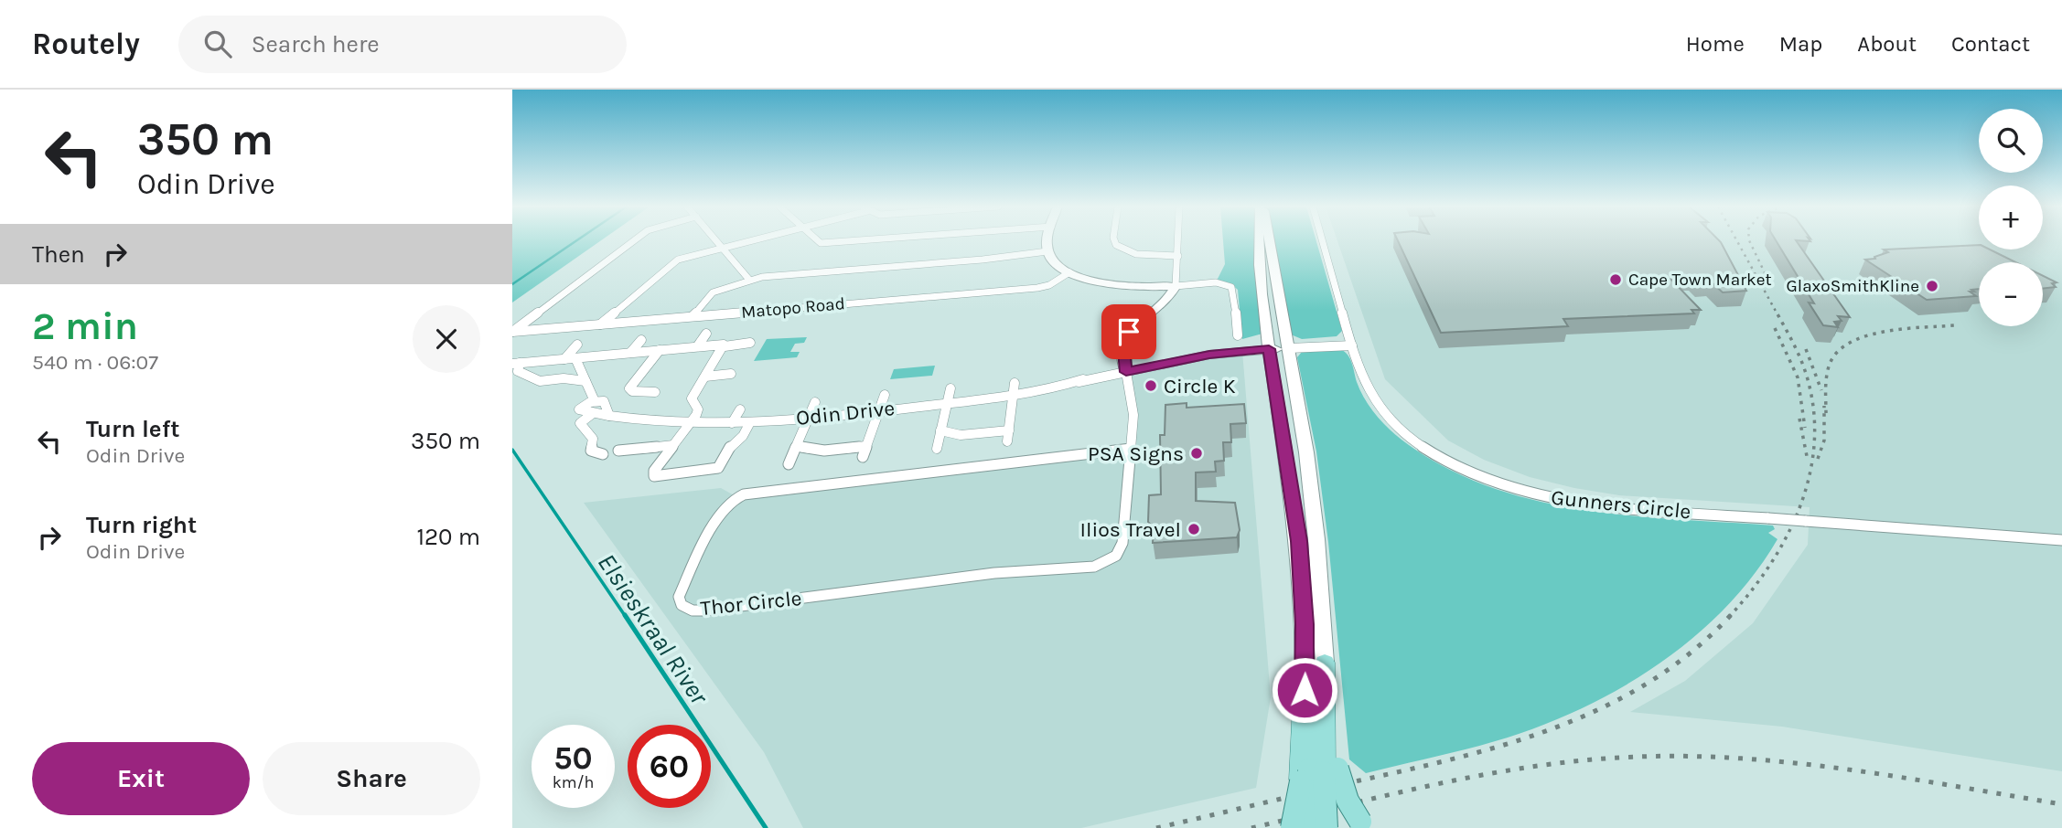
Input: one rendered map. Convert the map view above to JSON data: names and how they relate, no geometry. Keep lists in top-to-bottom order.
{
  "streets": {
    "main road": ["Odin Drive"],
    "street": ["Matopo Road", "Gunners Circle", "Thor Circle"]
  },
  "crossings": [
    ["Odin Drive", "Gunners Circle"],
    ["Odin Drive", "Thor Circle"]
  ],
  "water": ["Elsieskraal River"],
  "places": [
    "Cape Town Market",
    "GlaxoSmithKline",
    "Circle K",
    "PSA Signs",
    "Ilios Travel"
  ],
  "page": {
    "header": "Routely",
    "search": "Search here",
    "nav": [
      "Home",
      "Map",
      "About",
      "Contact"
    ],
    "turn": ["350 m", "Odin Drive"],
    "map_buttons": ["+", "−"],
    "then": "Then",
    "heading": ["2 min", "540 m · 06:07"],
    "list": [
      {
        "name": "Turn left",
        "note": "Odin Drive",
        "value": "350 m"
      },
      {
        "name": "Turn right",
        "note": "Odin Drive",
        "value": "120 m"
      }
    ],
    "speed": "50 km/h",
    "limit": "60",
    "buttons": ["Exit", "Share"]
  }
}
